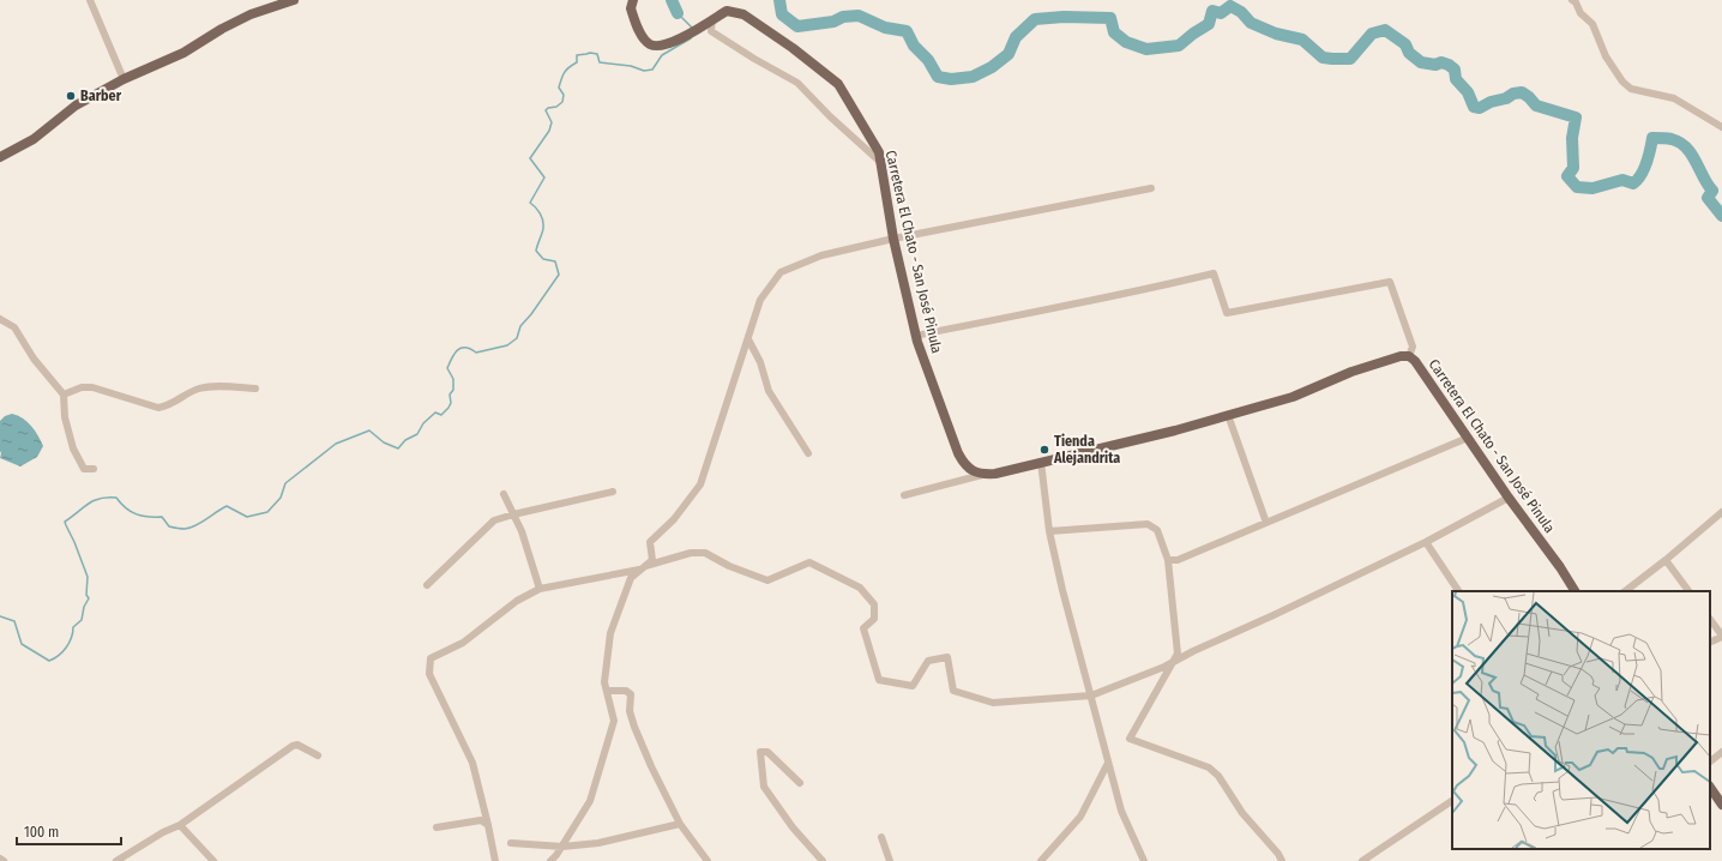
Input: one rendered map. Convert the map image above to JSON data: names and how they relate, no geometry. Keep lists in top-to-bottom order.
{
  "streets": {
    "main road": ["Carretera El Chato - San José Pinula"]
  },
  "places": ["Barber", "Tienda Alejandrita"],
  "scale_bar": "100 m"
}
